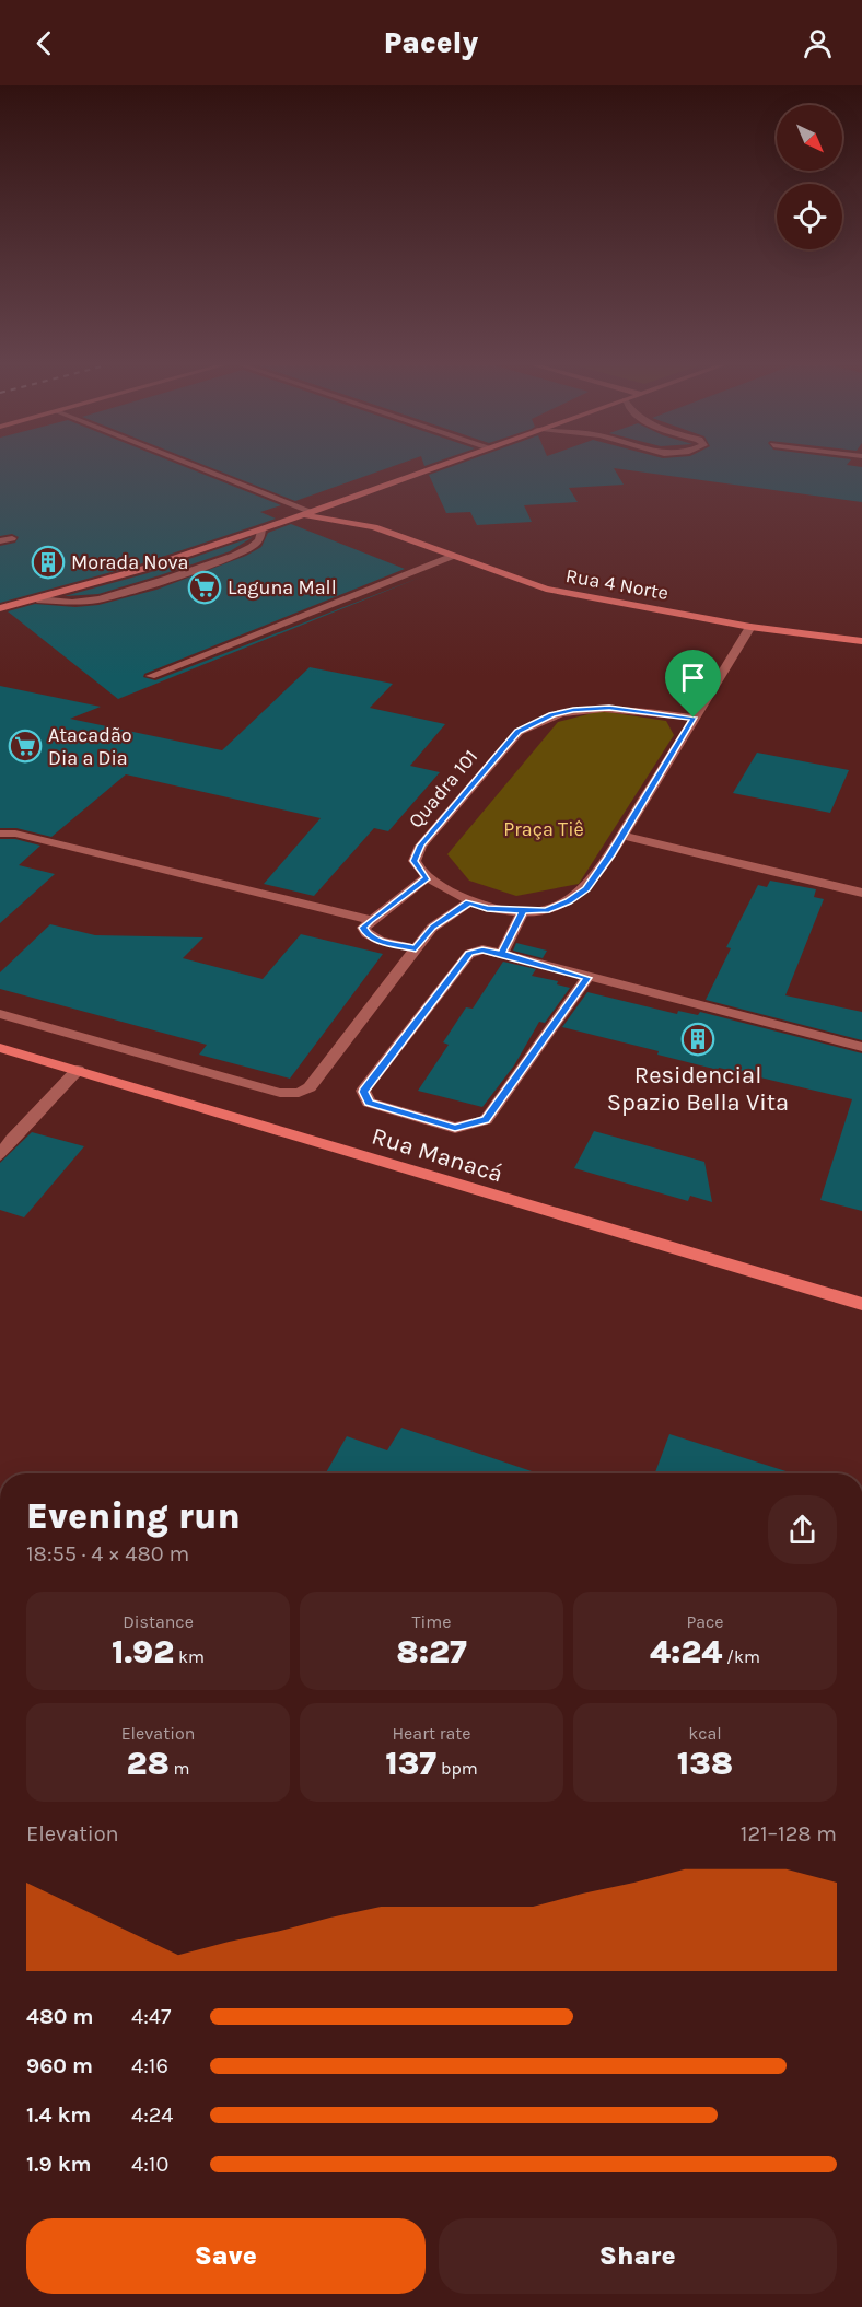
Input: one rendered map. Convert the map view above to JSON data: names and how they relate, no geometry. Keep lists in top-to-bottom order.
{
  "streets": {
    "street": ["Rua 4 Norte", "Quadra 101", "Rua Manacá"]
  },
  "parks": ["Praça Tiê"],
  "places": {
    "building": ["Morada Nova", "Residencial Spazio Bella Vita"],
    "supermarket": ["Laguna Mall", "Atacadão Dia a Dia"]
  },
  "north": "bottom right",
  "page": {
    "header": "Pacely",
    "heading": ["Evening run", "18:55 · 4 × 480 m"],
    "stats": [
      ["Distance", "1.92 km"],
      ["Time", "8:27"],
      ["Pace", "4:24 /km"],
      ["Elevation", "28 m"],
      ["Heart rate", "137 bpm"],
      ["kcal", "138"]
    ],
    "chart": ["Elevation", "121–128 m"],
    "list": [
      {
        "name": "480 m",
        "note": "4:47"
      },
      {
        "name": "960 m",
        "note": "4:16"
      },
      {
        "name": "1.4 km",
        "note": "4:24"
      },
      {
        "name": "1.9 km",
        "note": "4:10"
      }
    ],
    "buttons": ["Save", "Share"]
  }
}
